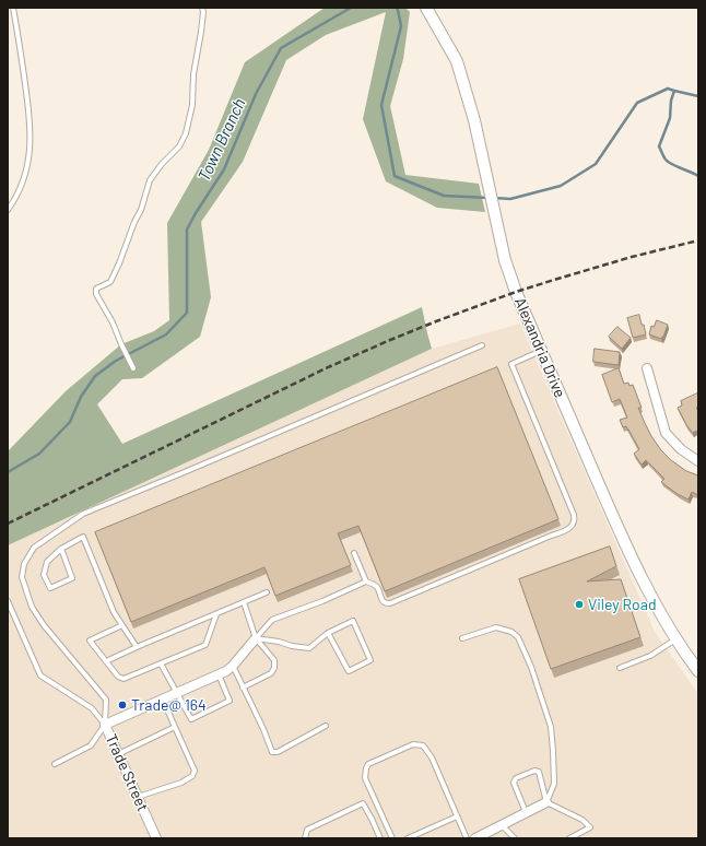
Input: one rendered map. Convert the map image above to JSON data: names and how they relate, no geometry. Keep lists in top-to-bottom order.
{
  "streets": {
    "street": ["Alexandria Drive", "Trade Street"]
  },
  "water": ["Town Branch"],
  "places": ["Viley Road", "Trade@ 164"]
}
